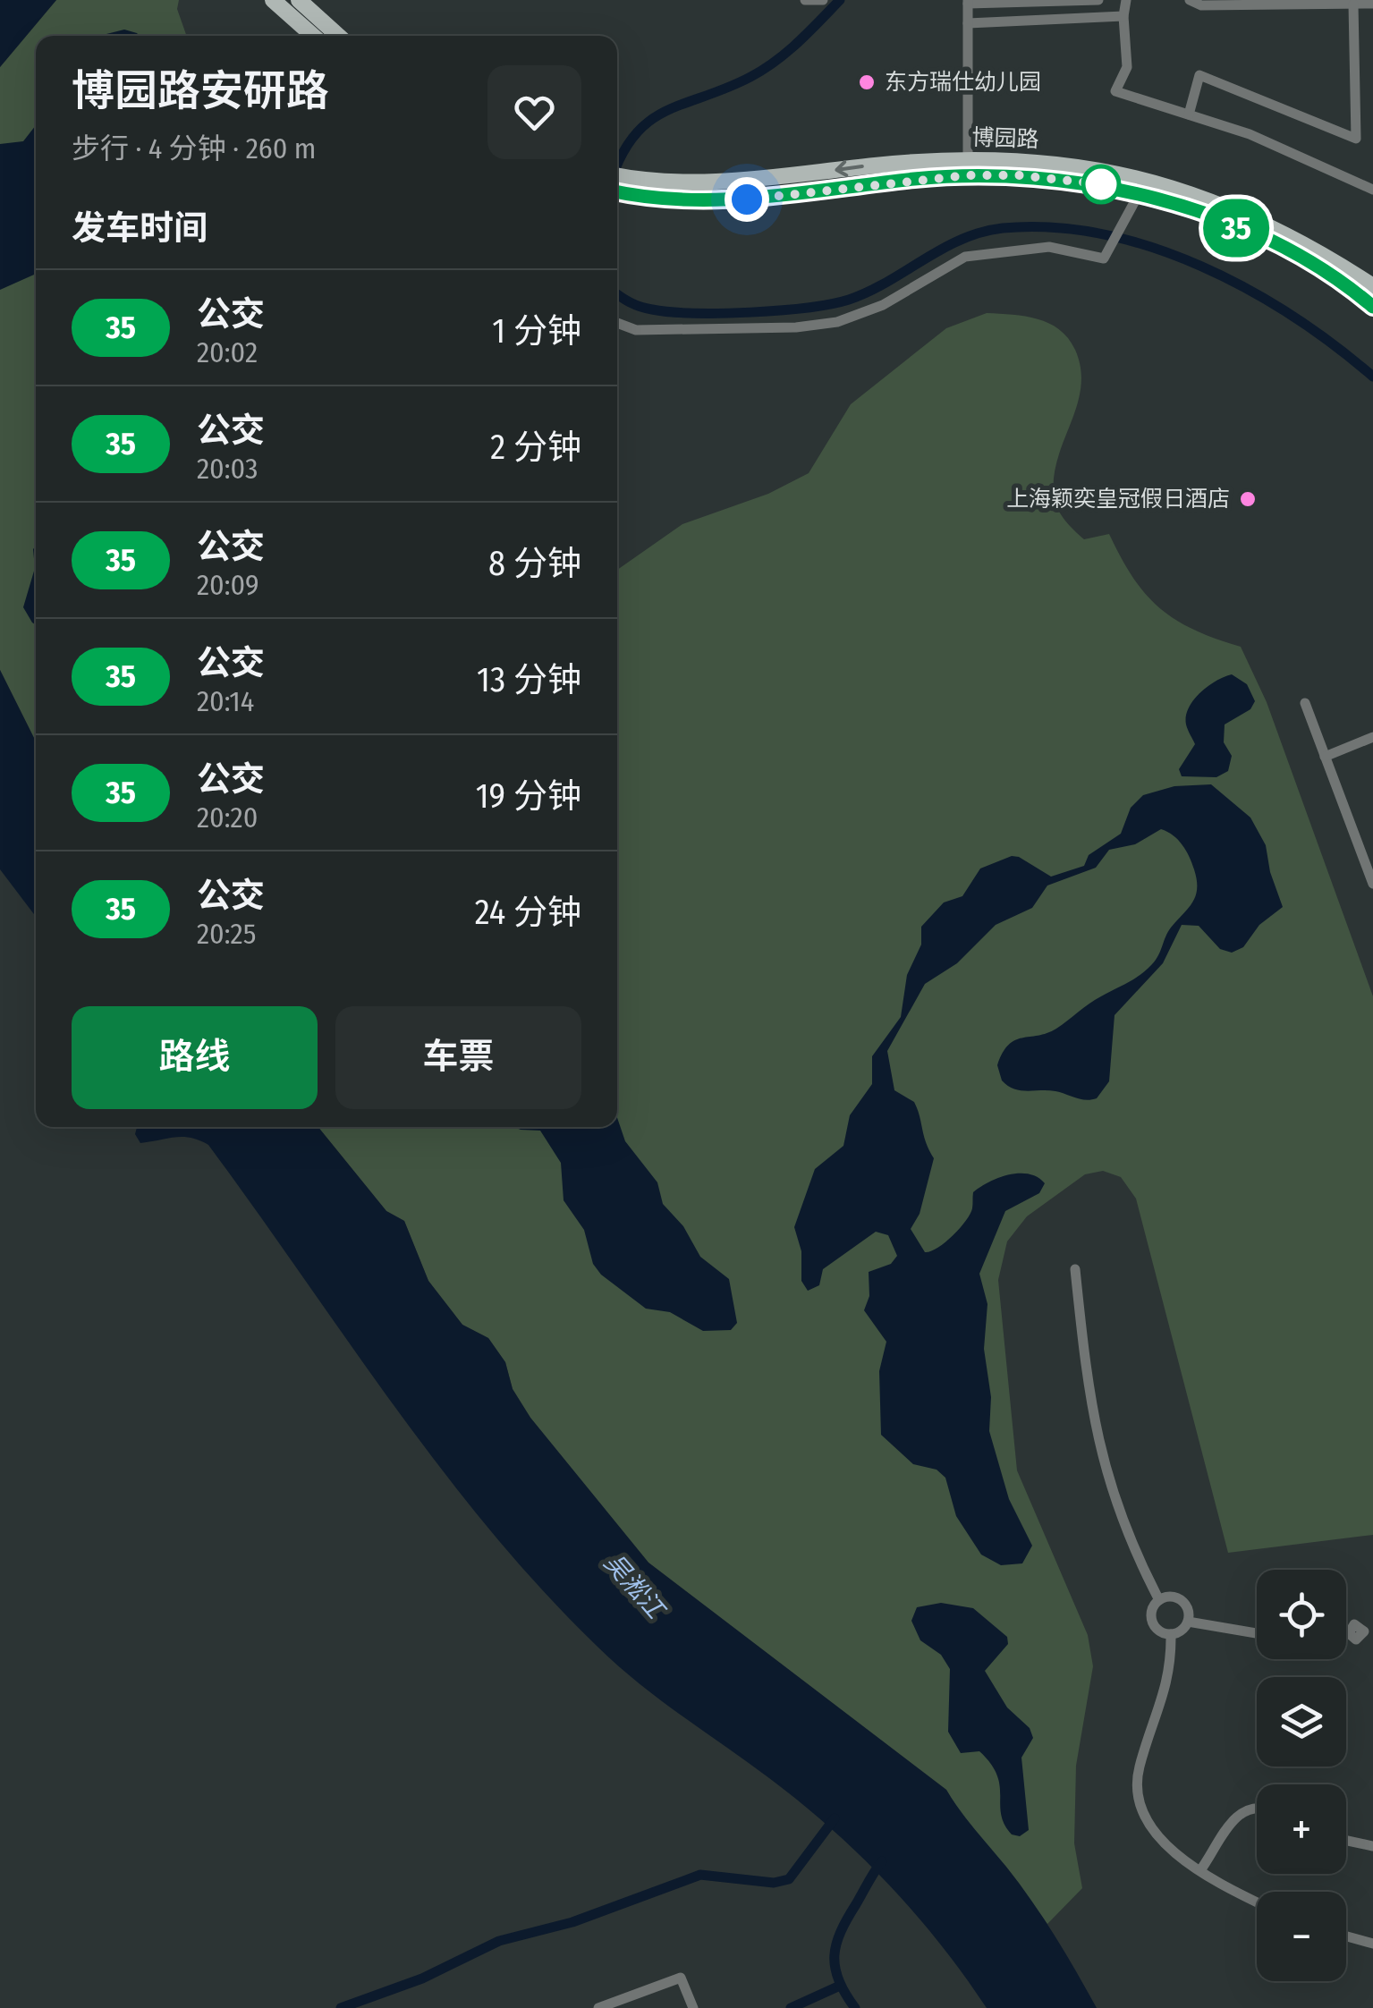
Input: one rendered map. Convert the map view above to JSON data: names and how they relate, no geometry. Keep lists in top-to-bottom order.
{
  "streets": {
    "main road": ["博园路"]
  },
  "water": ["吴淞江"],
  "places": ["东方瑞仕幼儿园", "上海颖奕皇冠假日酒店"],
  "lines": ["bus line 35"],
  "page": {
    "on_map": "35",
    "heading": [
      ["博园路安研路", "步行 · 4 分钟 · 260 m"],
      "发车时间"
    ],
    "list": [
      {
        "mark": "35",
        "name": "公交",
        "note": "20:02",
        "value": "1 分钟"
      },
      {
        "mark": "35",
        "name": "公交",
        "note": "20:03",
        "value": "2 分钟"
      },
      {
        "mark": "35",
        "name": "公交",
        "note": "20:09",
        "value": "8 分钟"
      },
      {
        "mark": "35",
        "name": "公交",
        "note": "20:14",
        "value": "13 分钟"
      },
      {
        "mark": "35",
        "name": "公交",
        "note": "20:20",
        "value": "19 分钟"
      },
      {
        "mark": "35",
        "name": "公交",
        "note": "20:25",
        "value": "24 分钟"
      }
    ],
    "buttons": ["路线", "车票"],
    "map_buttons": ["+", "−"]
  }
}
